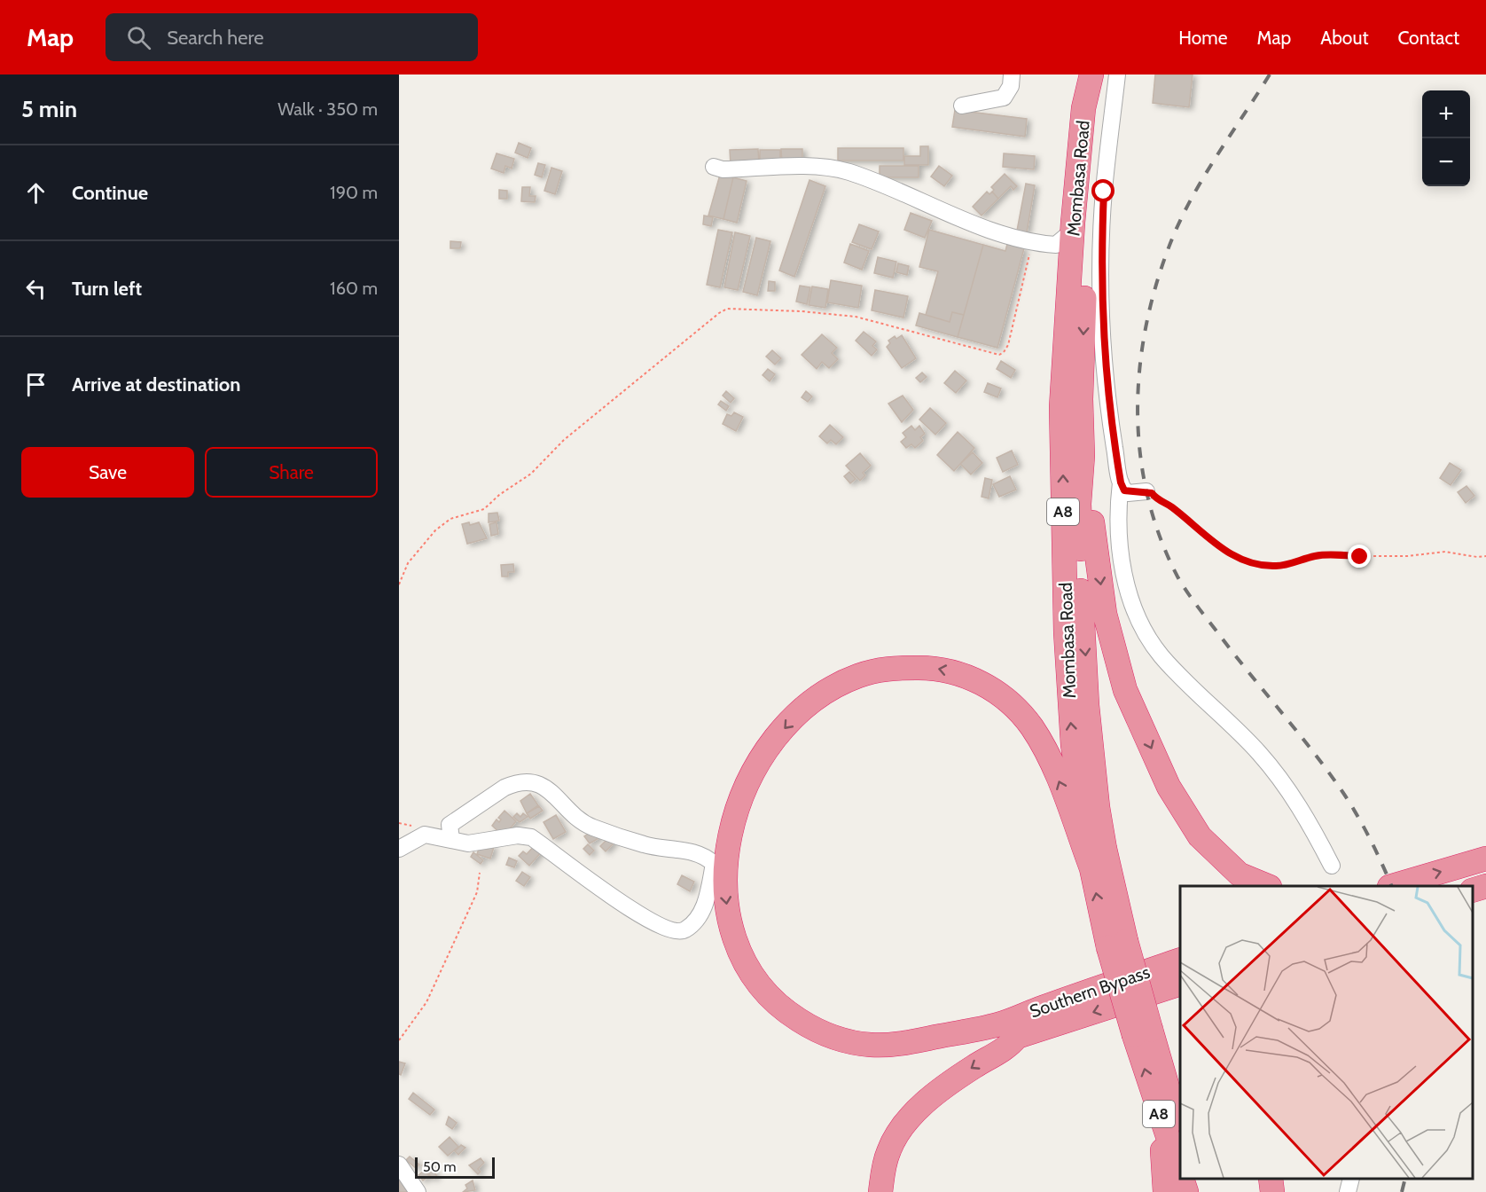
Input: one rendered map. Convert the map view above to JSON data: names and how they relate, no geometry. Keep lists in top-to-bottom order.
{
  "streets": {
    "highway": ["Mombasa Road", "A8", "Southern Bypass"]
  },
  "scale_bar": "50 m",
  "page": {
    "header": "Map",
    "search": "Search here",
    "nav": [
      "Home",
      "Map",
      "About",
      "Contact"
    ],
    "heading": ["5 min", "Walk · 350 m"],
    "map_buttons": ["+", "−"],
    "list": [
      ["Continue", "190 m"],
      ["Turn left", "160 m"],
      "Arrive at destination"
    ],
    "buttons": ["Save", "Share"],
    "scale": "50 m"
  }
}
